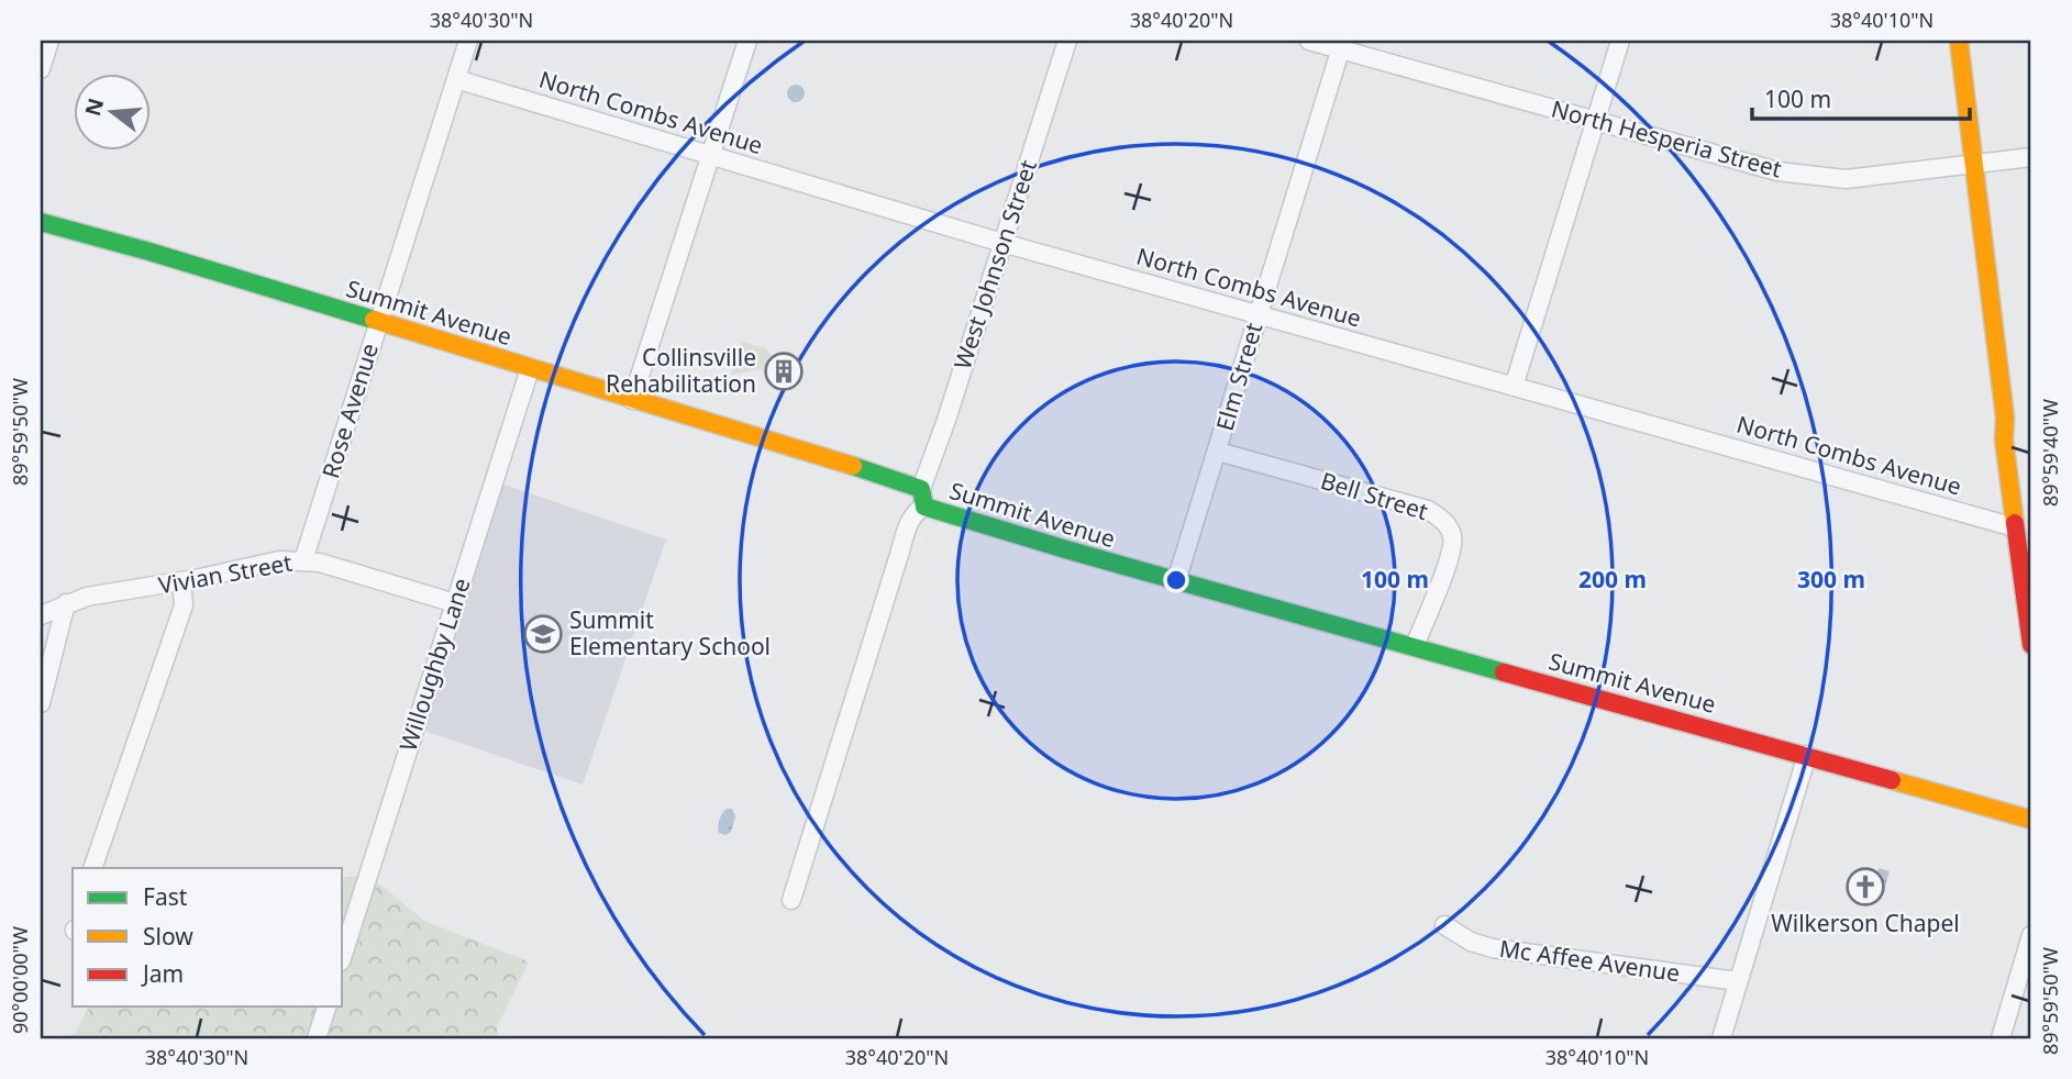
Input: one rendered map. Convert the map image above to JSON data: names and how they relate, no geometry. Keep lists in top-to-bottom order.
{
  "streets": {
    "street": [
      "North Combs Avenue",
      "North Hesperia Street",
      "West Johnson Street",
      "Summit Avenue",
      "Elm Street",
      "Rose Avenue",
      "Bell Street",
      "Vivian Street",
      "Willoughby Lane",
      "Mc Affee Avenue"
    ]
  },
  "crossings": [
    ["North Combs Avenue", "West Johnson Street"],
    ["North Combs Avenue", "Elm Street"],
    ["North Combs Avenue", "Rose Avenue"],
    ["North Hesperia Street", "Elm Street"],
    ["West Johnson Street", "Summit Avenue"],
    ["Summit Avenue", "Elm Street"],
    ["Summit Avenue", "Rose Avenue"],
    ["Summit Avenue", "Bell Street"],
    ["Summit Avenue", "Willoughby Lane"],
    ["Elm Street", "Bell Street"],
    ["Rose Avenue", "Vivian Street"],
    ["Vivian Street", "Willoughby Lane"]
  ],
  "places": {
    "building": ["Collinsville Rehabilitation"],
    "school or university": ["Summit Elementary School"],
    "church": ["Wilkerson Chapel"]
  },
  "legend": ["Fast", "Slow", "Jam"],
  "scale_bar": "100 m",
  "north": "left",
  "coordinates": [
    "38°40'30\"N",
    "38°40'20\"N",
    "38°40'10\"N",
    "89°59'50\"W",
    "89°59'40\"W",
    "90°00'00\"W"
  ],
  "rings": ["100 m", "200 m", "300 m"]
}
